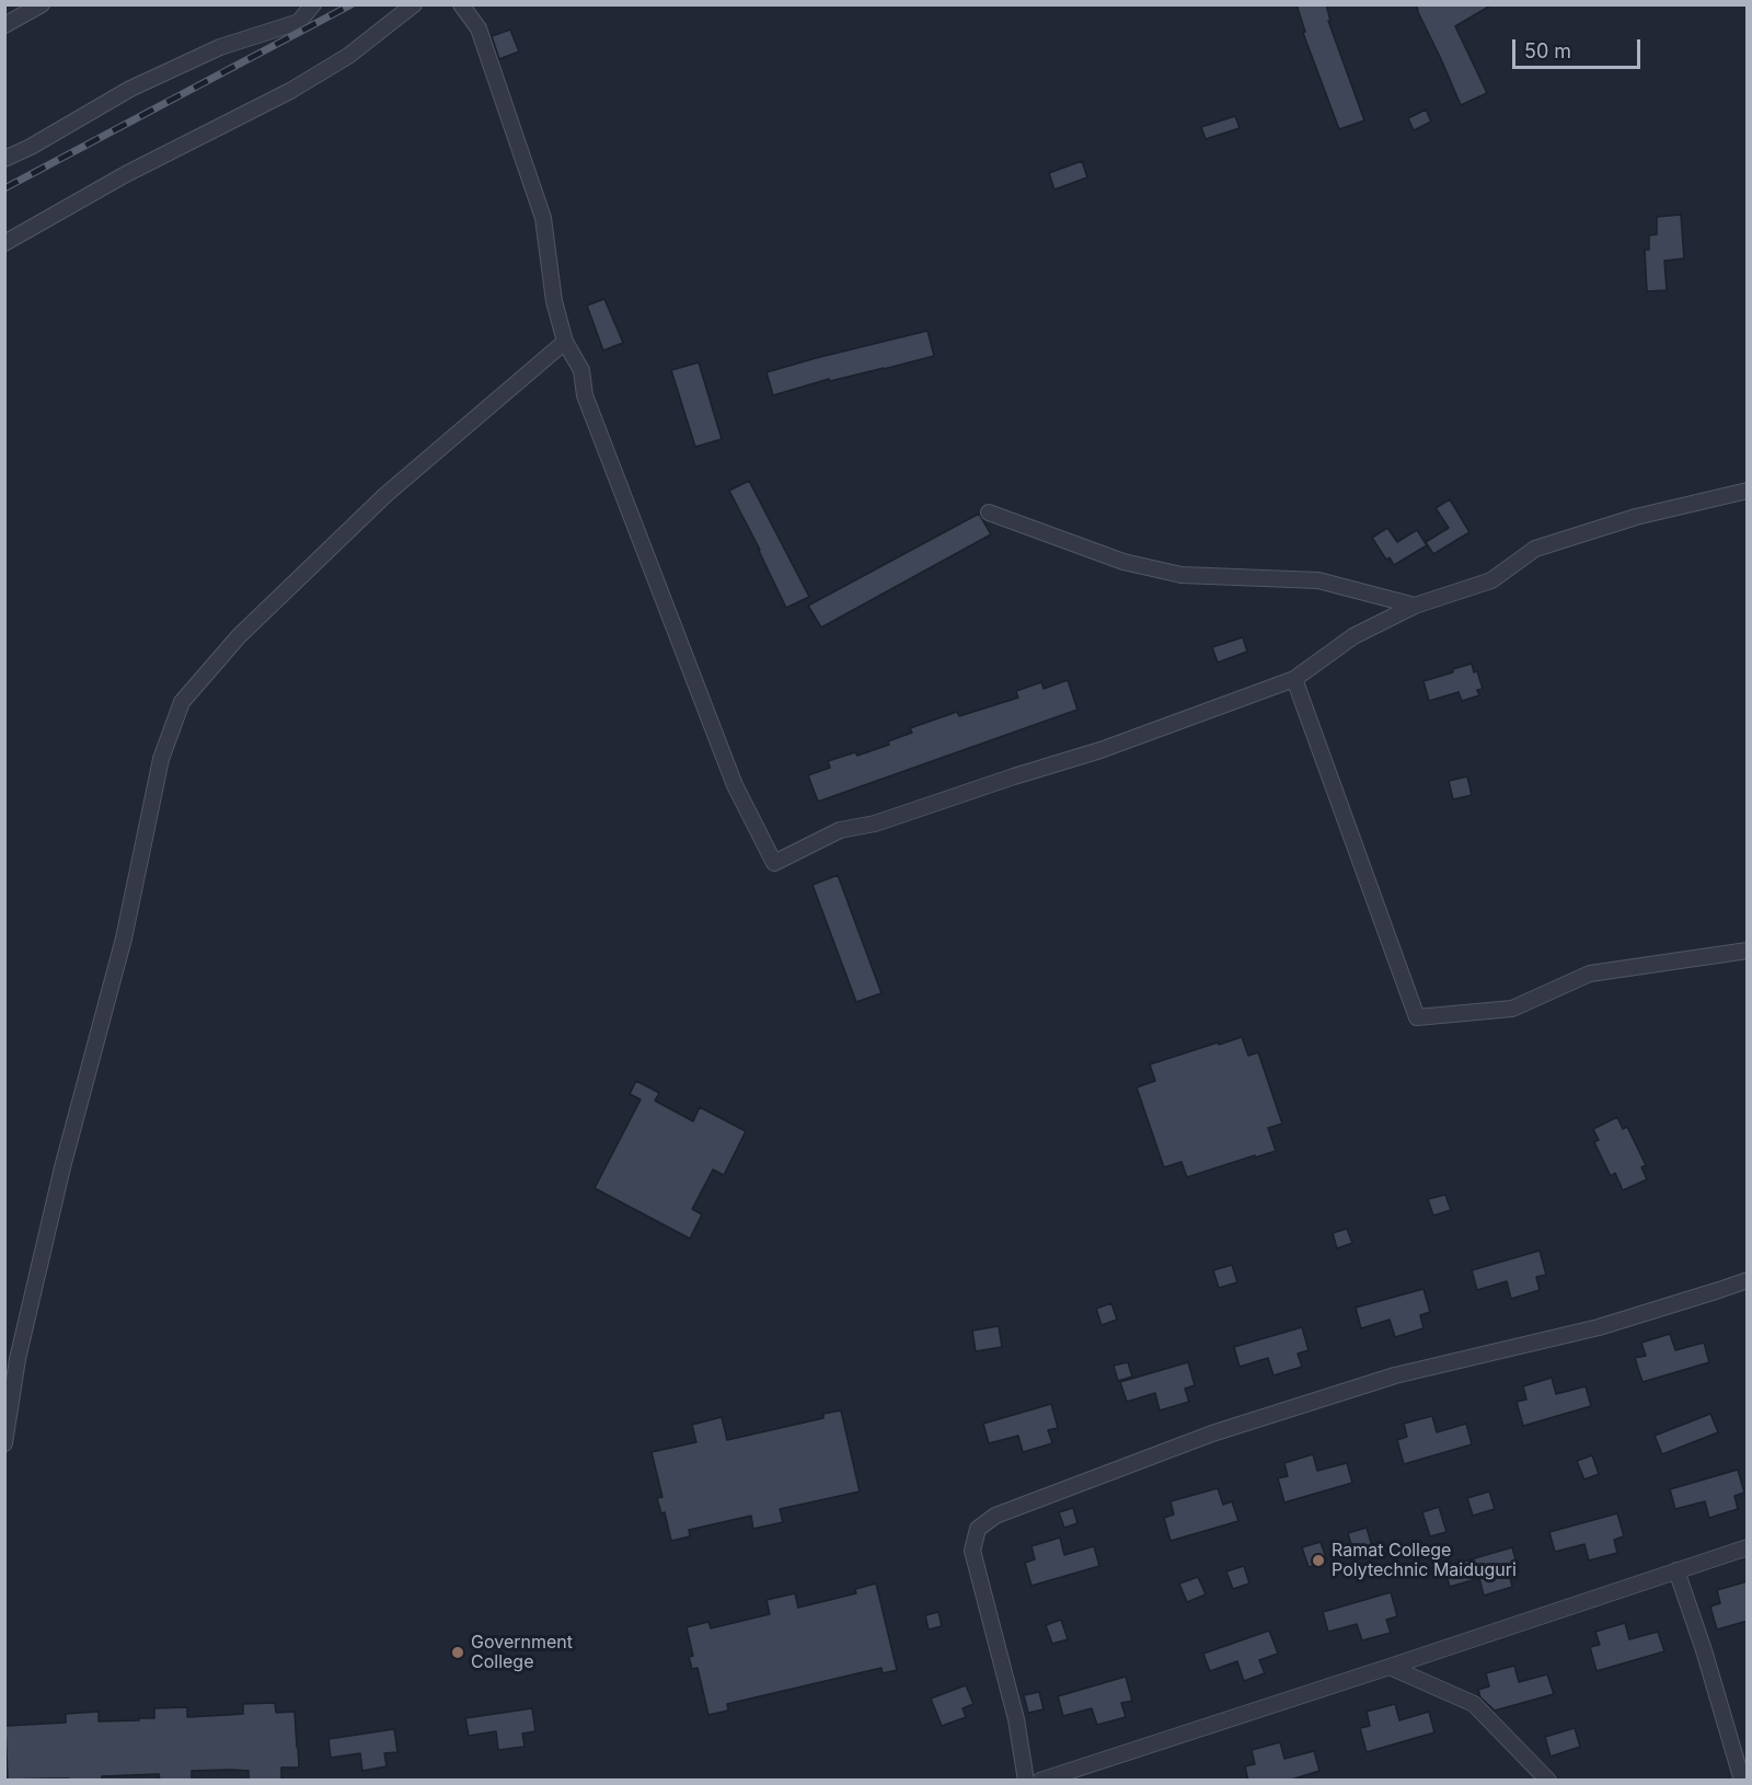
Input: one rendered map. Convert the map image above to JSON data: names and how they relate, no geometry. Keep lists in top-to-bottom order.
{
  "places": ["Ramat College Polytechnic Maiduguri", "Government College"],
  "scale_bar": "50 m"
}
